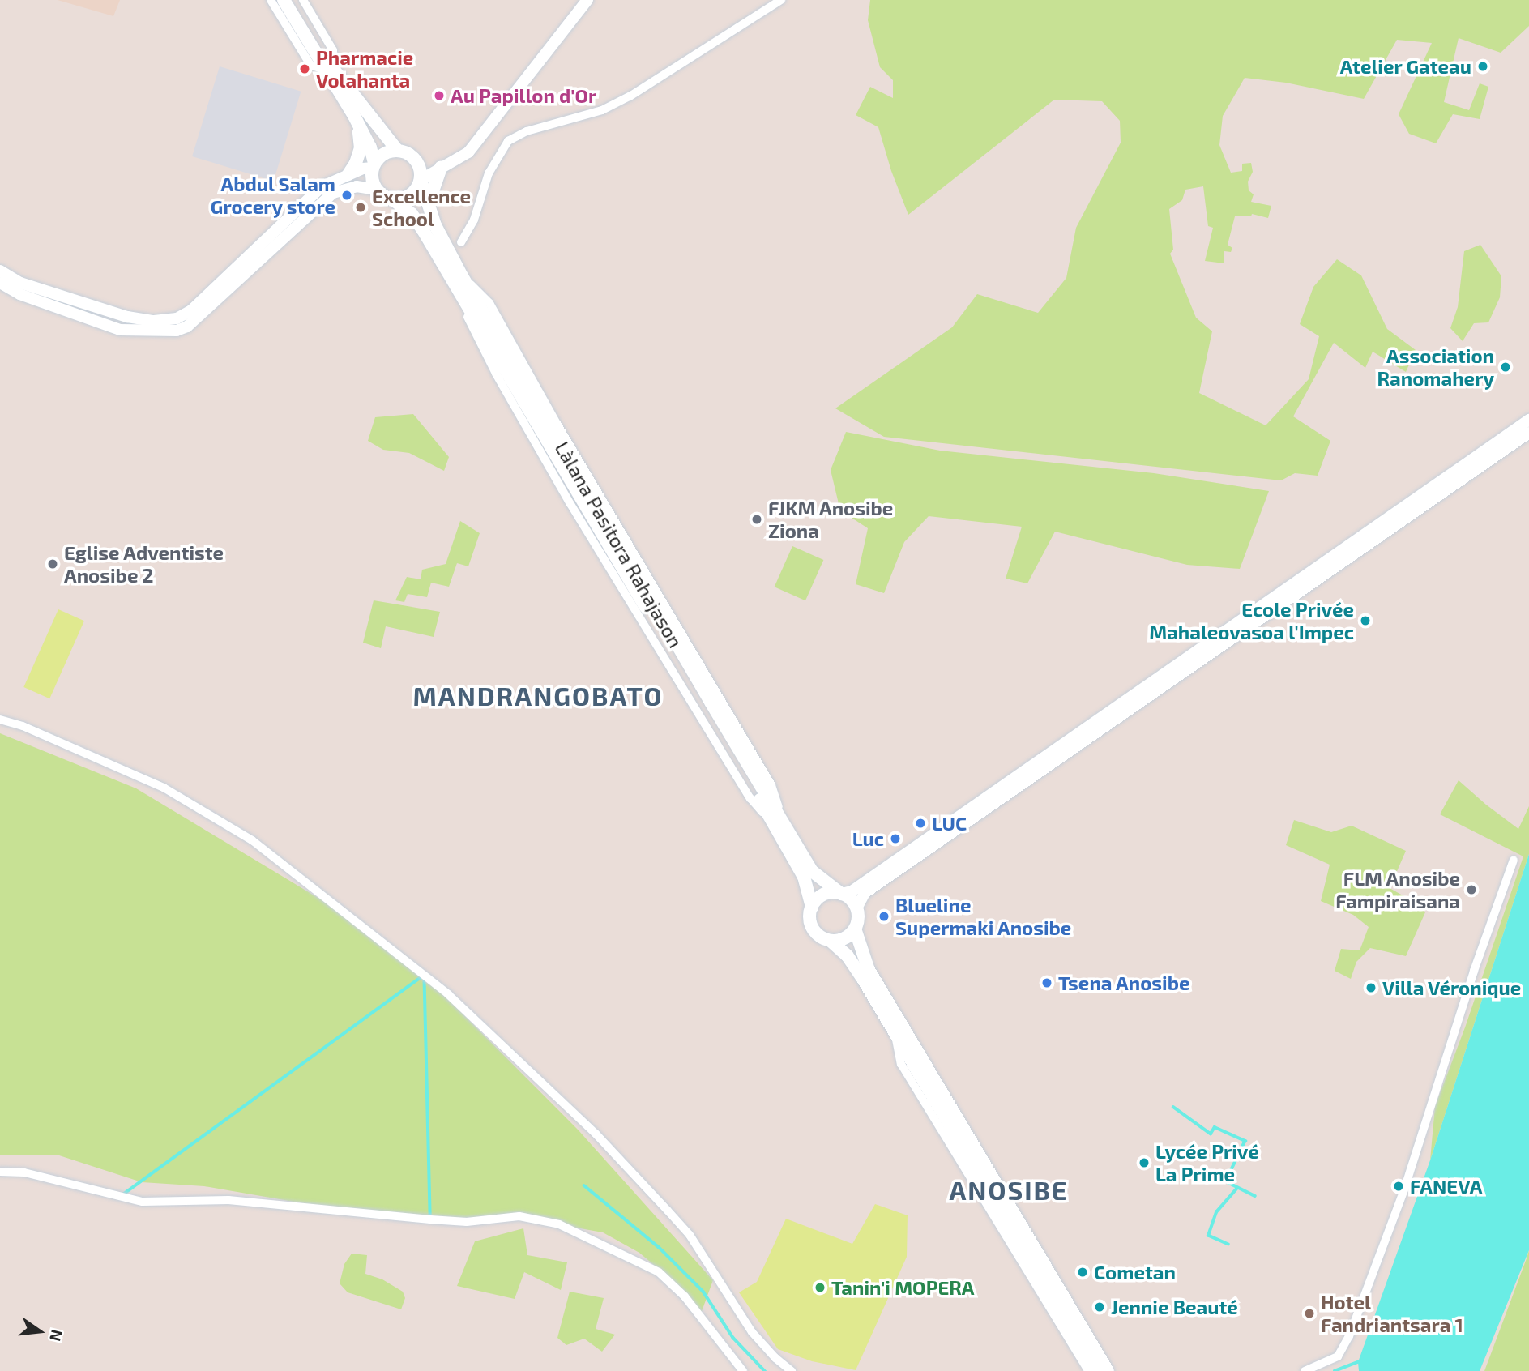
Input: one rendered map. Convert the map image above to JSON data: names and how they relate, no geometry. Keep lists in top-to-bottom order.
{
  "streets": {
    "main road": ["Làlana Pasitora Rahajason"]
  },
  "districts": ["MANDRANGOBATO", "ANOSIBE"],
  "places": [
    "Atelier Gateau",
    "Pharmacie Volahanta",
    "Au Papillon d'Or",
    "Abdul Salam Grocery store",
    "Excellence School",
    "Association Ranomahery",
    "FJKM Anosibe Ziona",
    "Eglise Adventiste Anosibe 2",
    "Ecole Privée Mahaleovasoa l'Impec",
    "LUC",
    "Luc",
    "FLM Anosibe Fampiraisana",
    "Blueline Supermaki Anosibe",
    "Tsena Anosibe",
    "Villa Véronique",
    "Lycée Privé La Prime",
    "FANEVA",
    "Cometan",
    "Tanin'i MOPERA",
    "Jennie Beauté",
    "Hotel Fandriantsara 1"
  ],
  "north": "right"
}
